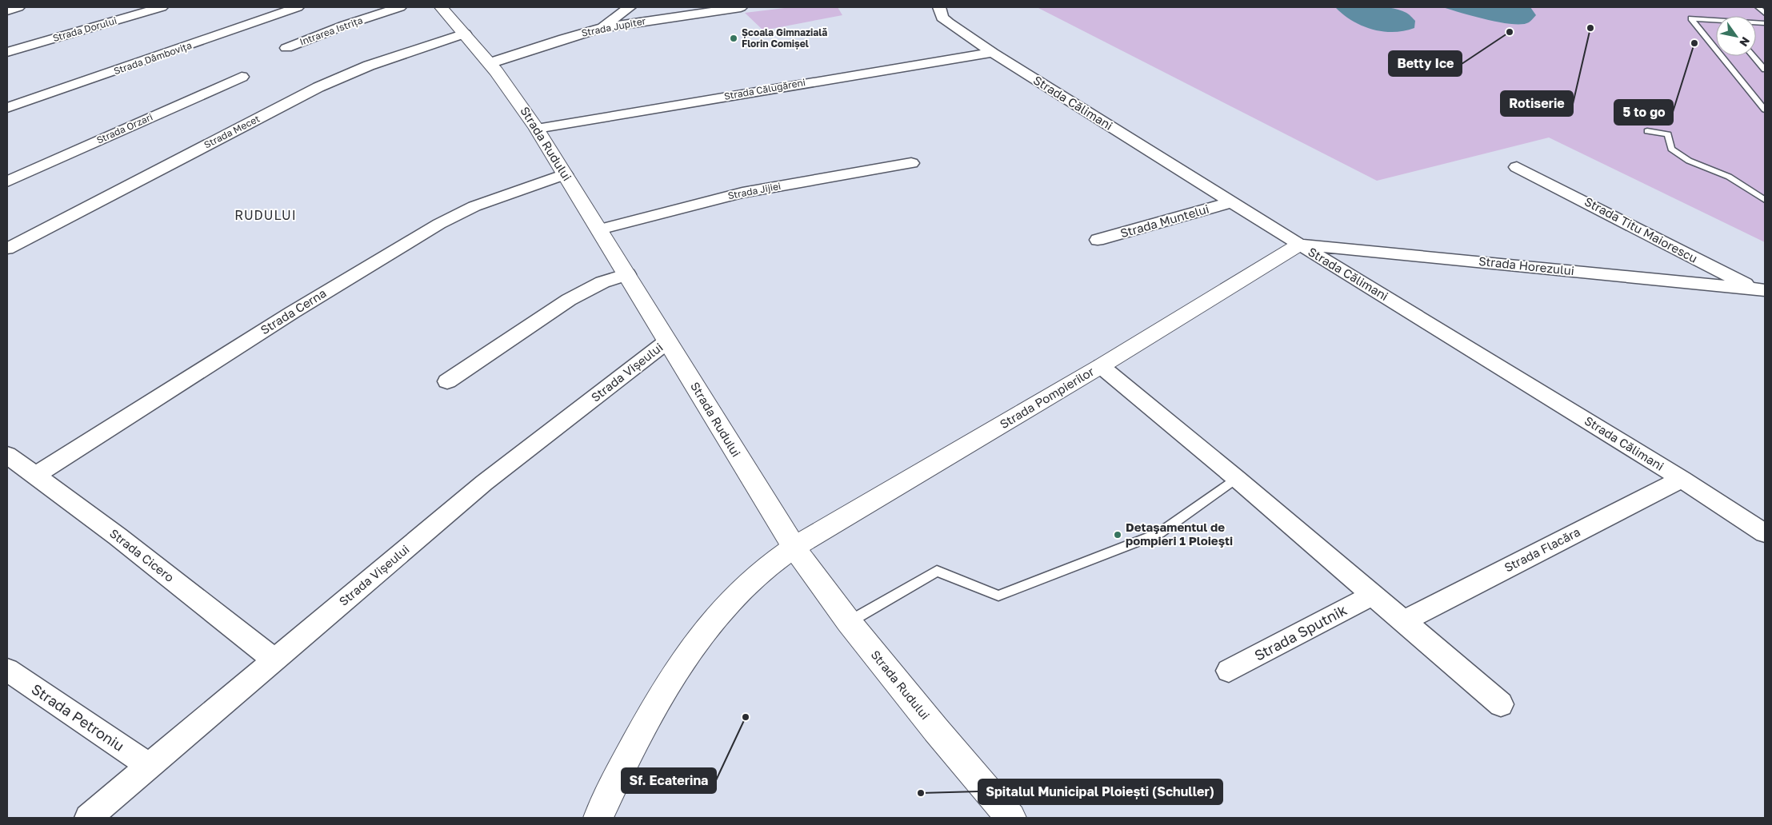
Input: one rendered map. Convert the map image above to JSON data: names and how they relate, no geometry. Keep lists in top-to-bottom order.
{
  "streets": {
    "main road": ["Strada Rudului", "Strada Pompierilor"],
    "street": [
      "Strada Jupiter",
      "Strada Dorului",
      "Intrarea Istrița",
      "Strada Dâmbovița",
      "Strada Călugăreni",
      "Strada Călimani",
      "Strada Orzari",
      "Strada Mecet",
      "Strada Jijiei",
      "Strada Muntelui",
      "Strada Titu Maiorescu",
      "Strada Horezului",
      "Strada Cerna",
      "Strada Vișeului",
      "Strada Flacăra",
      "Strada Cicero",
      "Strada Sputnik",
      "Strada Petroniu"
    ]
  },
  "crossings": [
    ["Strada Jupiter", "Strada Rudului"],
    ["Strada Călugăreni", "Strada Călimani"],
    ["Strada Călugăreni", "Strada Rudului"],
    ["Strada Călimani", "Strada Muntelui"],
    ["Strada Călimani", "Strada Horezului"],
    ["Strada Călimani", "Strada Pompierilor"],
    ["Strada Călimani", "Strada Flacăra"],
    ["Strada Mecet", "Strada Rudului"],
    ["Strada Rudului", "Strada Jijiei"],
    ["Strada Rudului", "Strada Cerna"],
    ["Strada Rudului", "Strada Vișeului"],
    ["Strada Rudului", "Strada Pompierilor"],
    ["Strada Titu Maiorescu", "Strada Horezului"],
    ["Strada Horezului", "Strada Pompierilor"],
    ["Strada Cerna", "Strada Cicero"],
    ["Strada Vișeului", "Strada Cicero"],
    ["Strada Vișeului", "Strada Petroniu"]
  ],
  "districts": ["RUDULUI"],
  "places": [
    "Rotiserie",
    "Betty Ice",
    "Școala Gimnazială Florin Comișel",
    "5 to go",
    "Detaşamentul de pompieri 1 Ploieşti",
    "Sf. Ecaterina",
    "Spitalul Municipal Ploiești (Schuller)"
  ],
  "north": "bottom right"
}
